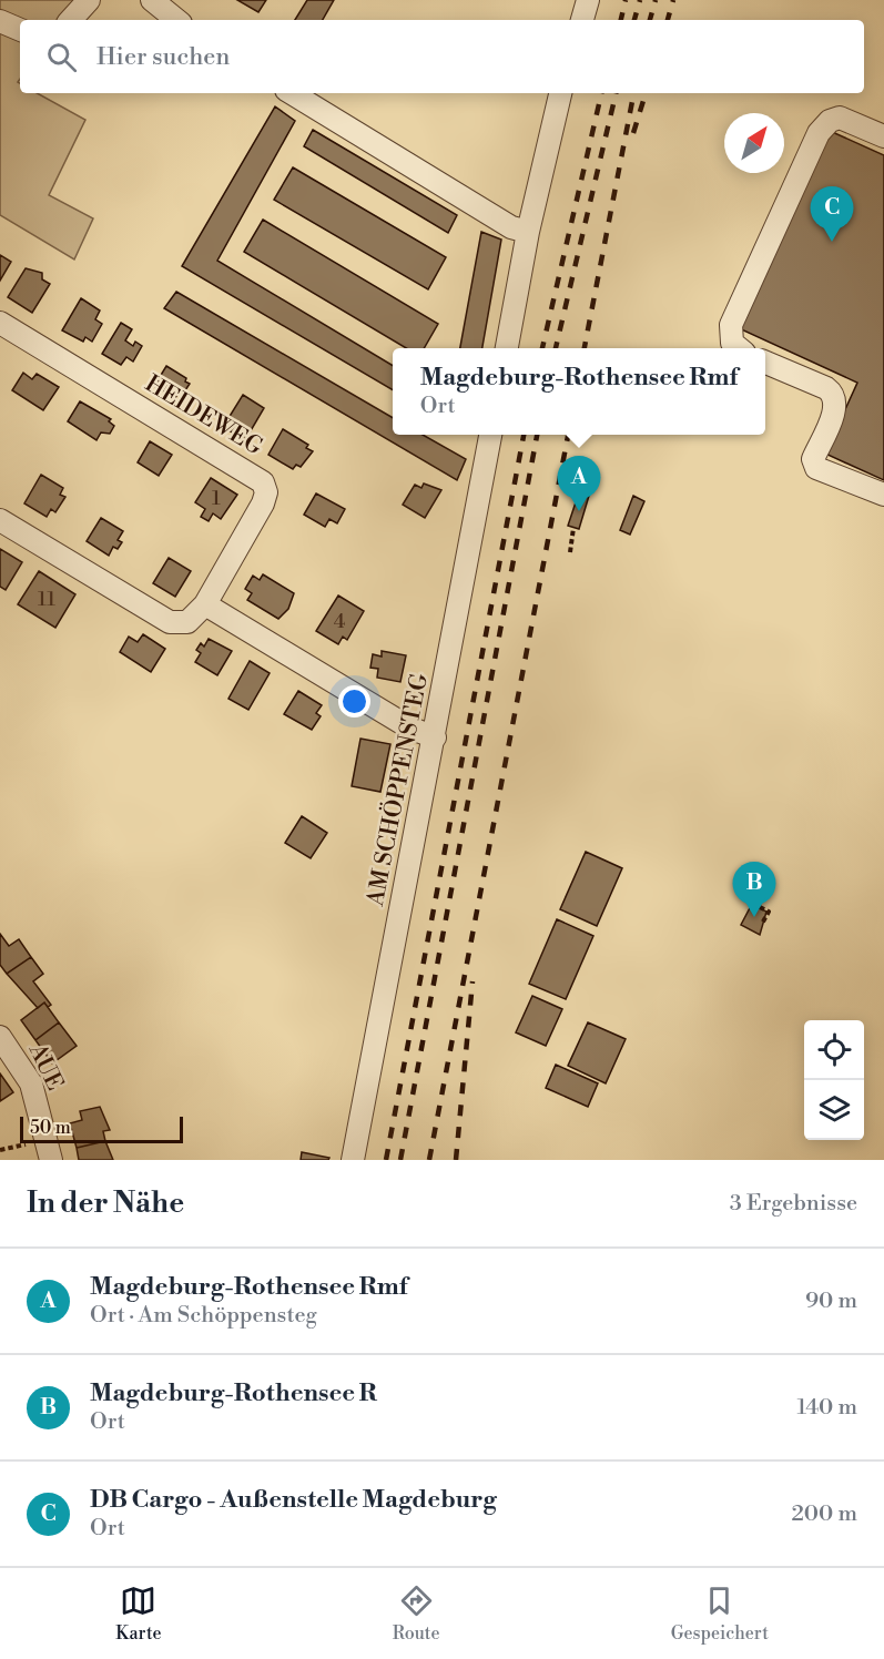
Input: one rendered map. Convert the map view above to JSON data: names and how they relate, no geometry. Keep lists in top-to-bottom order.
{
  "streets": {
    "street": ["HEIDEWEG", "AM SCHÖPPENSTEG", "AUE"]
  },
  "house_numbers": ["1", "11", "4"],
  "scale_bar": "50 m",
  "north": "top right",
  "page": {
    "search": "Hier suchen",
    "pins": ["C", "A", "B"],
    "popup": ["Magdeburg-Rothensee Rmf", "Ort"],
    "scale": "50 m",
    "heading": ["In der Nähe", "3 Ergebnisse"],
    "list": [
      {
        "mark": "A",
        "name": "Magdeburg-Rothensee Rmf",
        "note": "Ort · Am Schöppensteg",
        "value": "90 m"
      },
      {
        "mark": "B",
        "name": "Magdeburg-Rothensee R",
        "note": "Ort",
        "value": "140 m"
      },
      {
        "mark": "C",
        "name": "DB Cargo - Außenstelle Magdeburg",
        "note": "Ort",
        "value": "200 m"
      }
    ],
    "nav": ["Karte", "Route", "Gespeichert"]
  }
}
